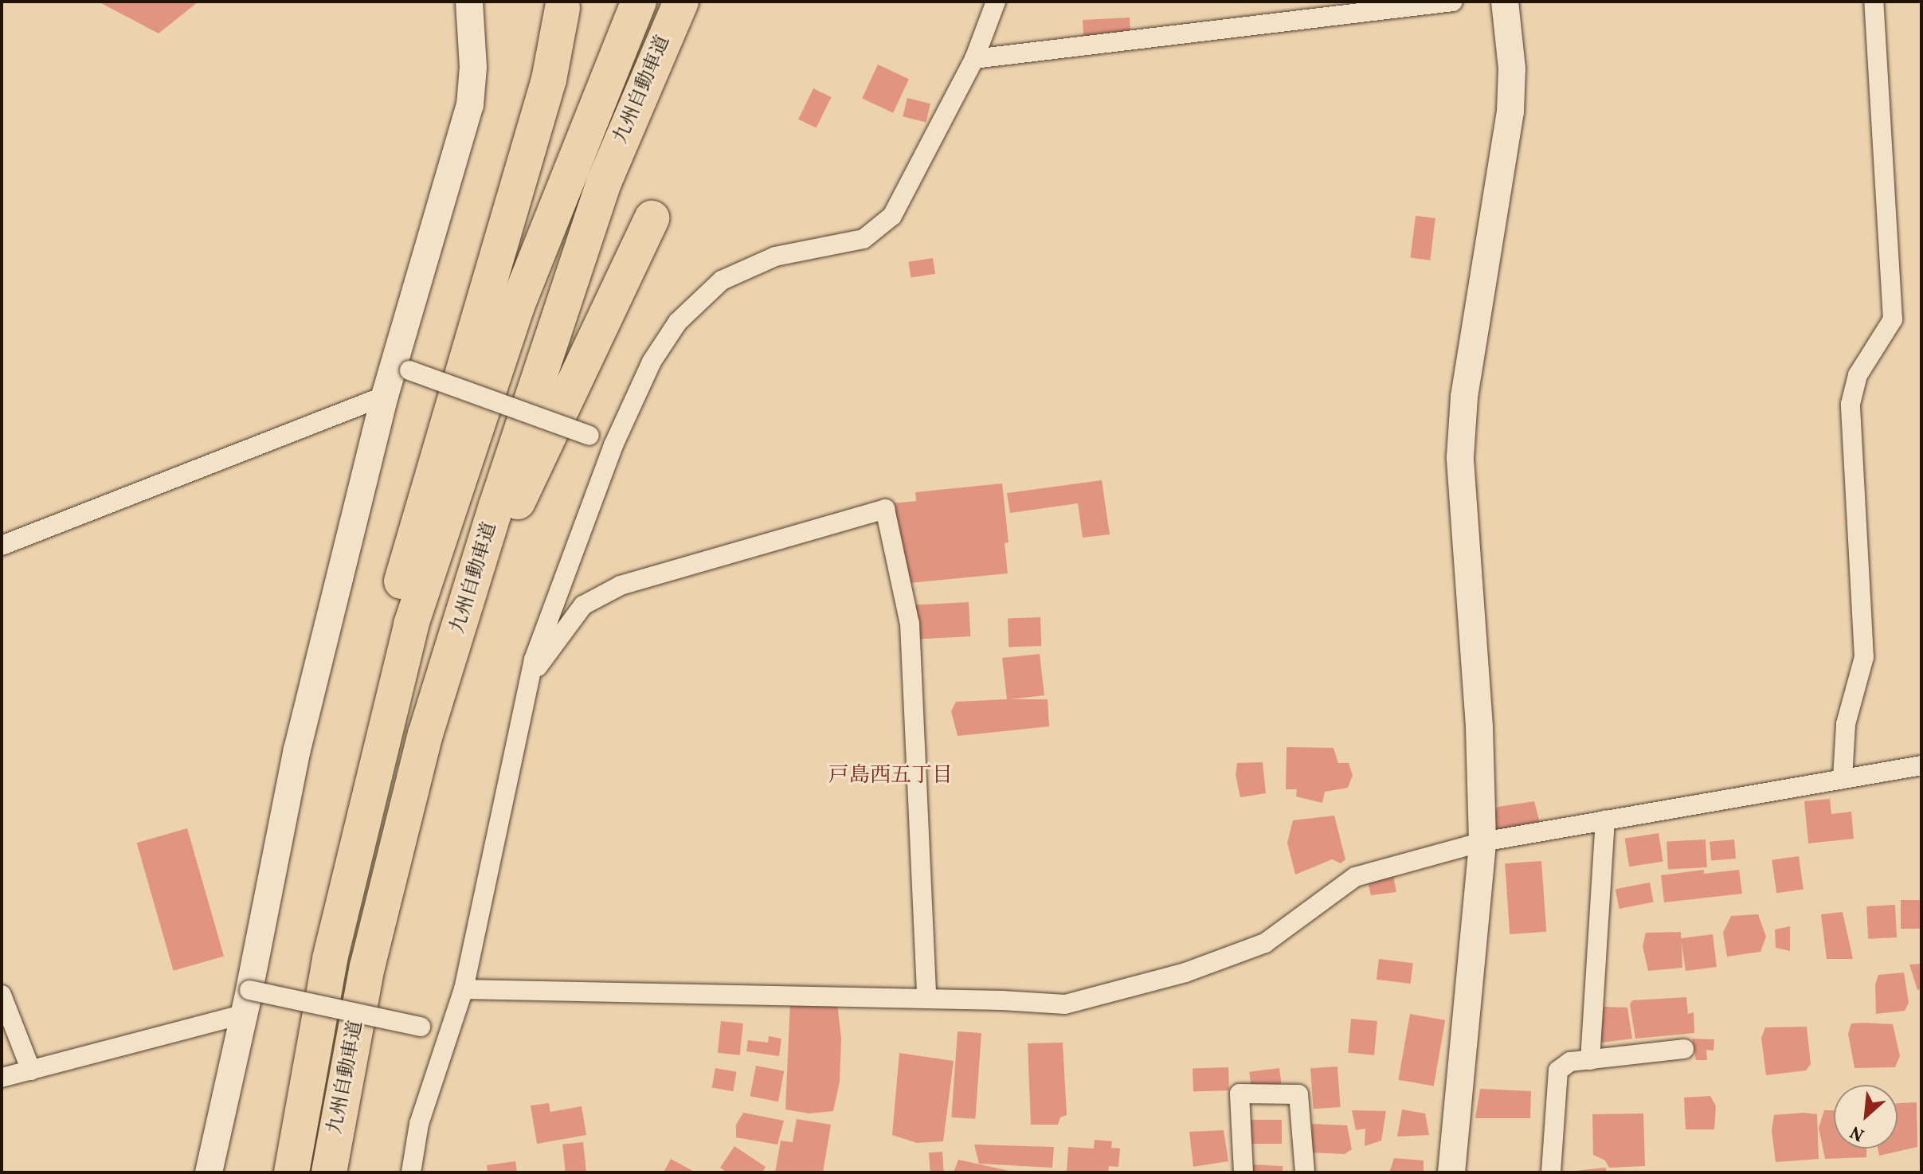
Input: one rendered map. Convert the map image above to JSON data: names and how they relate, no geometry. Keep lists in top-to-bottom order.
{
  "streets": {
    "highway": ["九州自動車道"]
  },
  "districts": ["戸島西五丁目"],
  "north": "bottom left"
}
